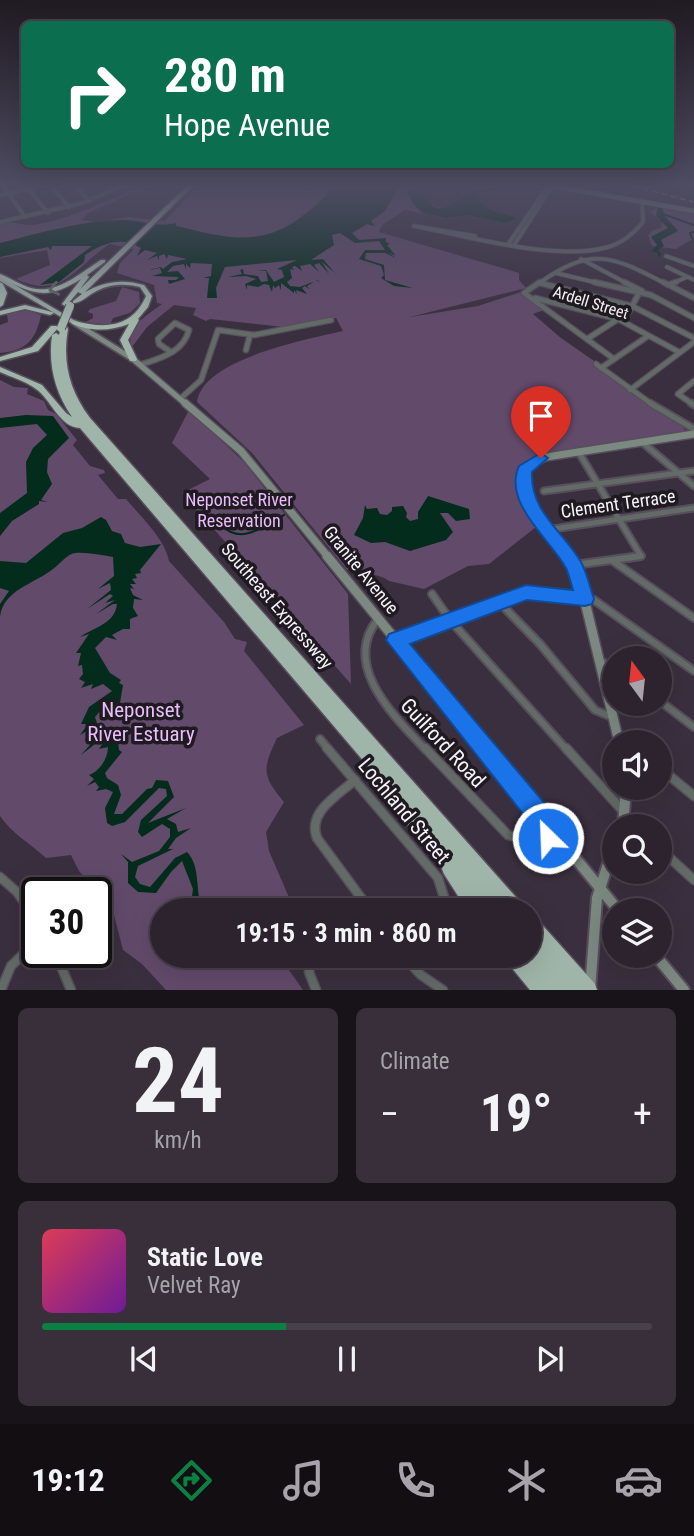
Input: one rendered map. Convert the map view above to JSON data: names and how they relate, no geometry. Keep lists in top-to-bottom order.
{
  "streets": {
    "highway": ["Granite Avenue", "Southeast Expressway"],
    "street": [
      "Ardell Street",
      "Clement Terrace",
      "Guilford Road",
      "Lochland Street"
    ]
  },
  "crossings": [
    ["Granite Avenue", "Southeast Expressway"],
    ["Granite Avenue", "Guilford Road"]
  ],
  "parks": ["Neponset River Reservation", "Neponset River Estuary"],
  "north": "top",
  "page": {
    "turn": ["280 m", "Hope Avenue"],
    "limit": "30",
    "trip": "19:15 · 3 min · 860 m",
    "tile": [
      ["24", "km/h"],
      "Climate"
    ],
    "heat": ["−", "19°", "+"],
    "song": ["Static Love", "Velvet Ray"],
    "tabs": "19:12"
  }
}
